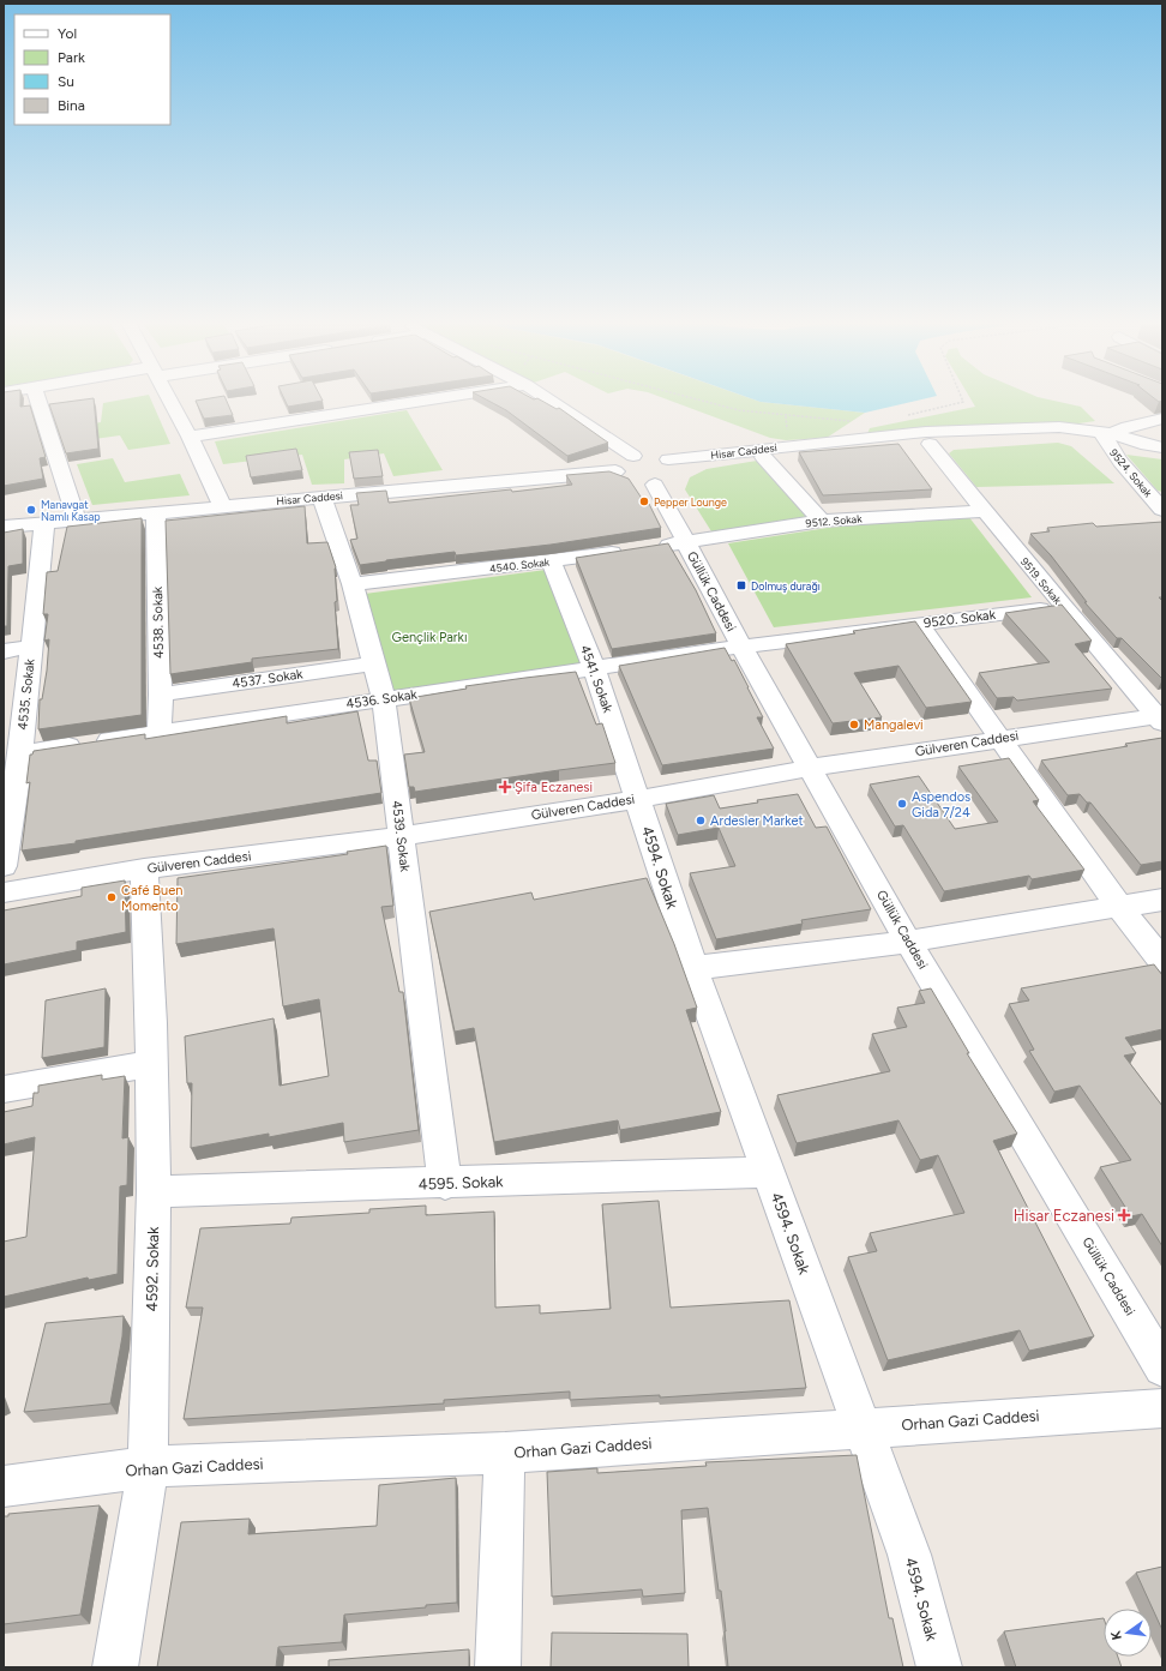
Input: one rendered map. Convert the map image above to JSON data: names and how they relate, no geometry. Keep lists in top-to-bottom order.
{
  "streets": {
    "street": [
      "Hisar Caddesi",
      "9524. Sokak",
      "9512. Sokak",
      "4540. Sokak",
      "9519. Sokak",
      "Güllük Caddesi",
      "9520. Sokak",
      "4538. Sokak",
      "4537. Sokak",
      "4541. Sokak",
      "4535. Sokak",
      "4536. Sokak",
      "Gülveren Caddesi",
      "4539. Sokak",
      "4594. Sokak",
      "4595. Sokak",
      "4592. Sokak",
      "Orhan Gazi Caddesi"
    ]
  },
  "crossings": [
    ["Hisar Caddesi", "9524. Sokak"],
    ["Hisar Caddesi", "Güllük Caddesi"],
    ["Hisar Caddesi", "4538. Sokak"],
    ["Hisar Caddesi", "4535. Sokak"],
    ["Hisar Caddesi", "4539. Sokak"],
    ["9512. Sokak", "4540. Sokak"],
    ["9512. Sokak", "9519. Sokak"],
    ["9512. Sokak", "Güllük Caddesi"],
    ["4540. Sokak", "Güllük Caddesi"],
    ["4540. Sokak", "4541. Sokak"],
    ["4540. Sokak", "4539. Sokak"],
    ["9519. Sokak", "9520. Sokak"],
    ["9519. Sokak", "Gülveren Caddesi"],
    ["Güllük Caddesi", "9520. Sokak"],
    ["Güllük Caddesi", "4536. Sokak"],
    ["Güllük Caddesi", "Gülveren Caddesi"],
    ["9520. Sokak", "4536. Sokak"],
    ["4538. Sokak", "4537. Sokak"],
    ["4538. Sokak", "4536. Sokak"],
    ["4537. Sokak", "4539. Sokak"],
    ["4541. Sokak", "4536. Sokak"],
    ["4541. Sokak", "Gülveren Caddesi"],
    ["4541. Sokak", "4594. Sokak"],
    ["4535. Sokak", "4536. Sokak"],
    ["4536. Sokak", "4539. Sokak"],
    ["Gülveren Caddesi", "4539. Sokak"],
    ["Gülveren Caddesi", "4594. Sokak"],
    ["Gülveren Caddesi", "4592. Sokak"],
    ["4539. Sokak", "4595. Sokak"],
    ["4594. Sokak", "4595. Sokak"],
    ["4594. Sokak", "Orhan Gazi Caddesi"],
    ["4595. Sokak", "4592. Sokak"],
    ["4592. Sokak", "Orhan Gazi Caddesi"]
  ],
  "parks": ["Gençlik Parkı"],
  "places": {
    "other": [
      "Pepper Lounge",
      "Manavgat Namlı Kasap",
      "Mangalevi",
      "Aspendos Gida 7/24",
      "Ardesler Market",
      "Café Buen Momento"
    ],
    "transit": ["Dolmuş durağı"],
    "health": ["Şifa Eczanesi", "Hisar Eczanesi"]
  },
  "legend": [
    "Yol",
    "Park",
    "Su",
    "Bina"
  ],
  "north": "left"
}
